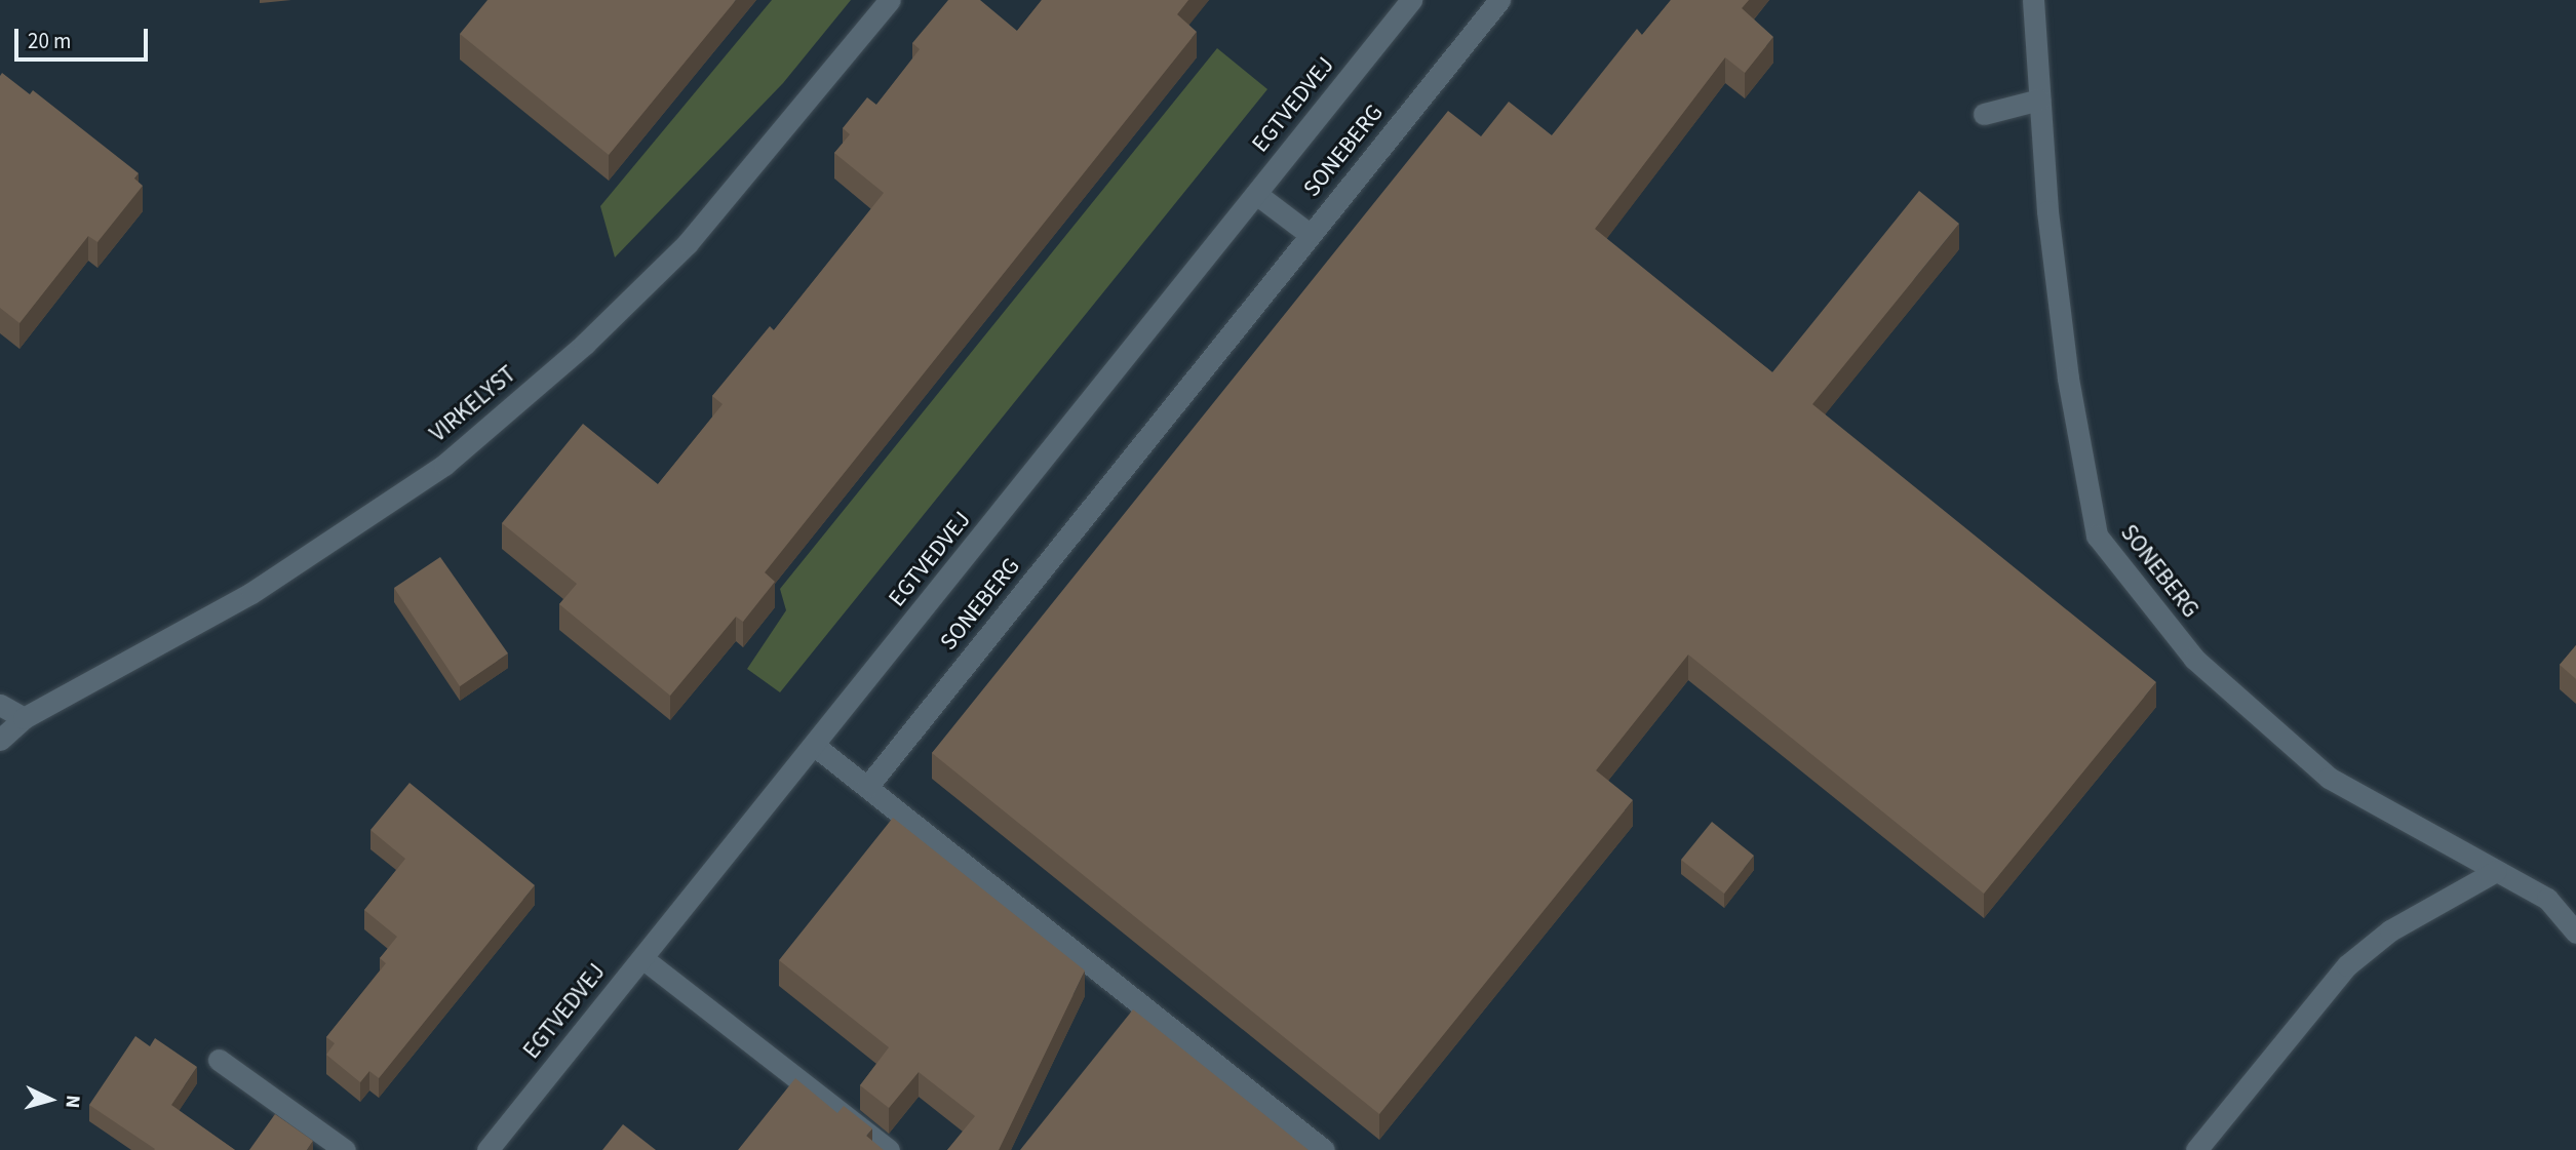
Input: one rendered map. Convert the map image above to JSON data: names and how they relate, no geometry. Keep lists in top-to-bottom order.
{
  "streets": {
    "street": ["EGTVEDVEJ", "SONEBERG", "VIRKELYST"]
  },
  "scale_bar": "20 m",
  "north": "right"
}
